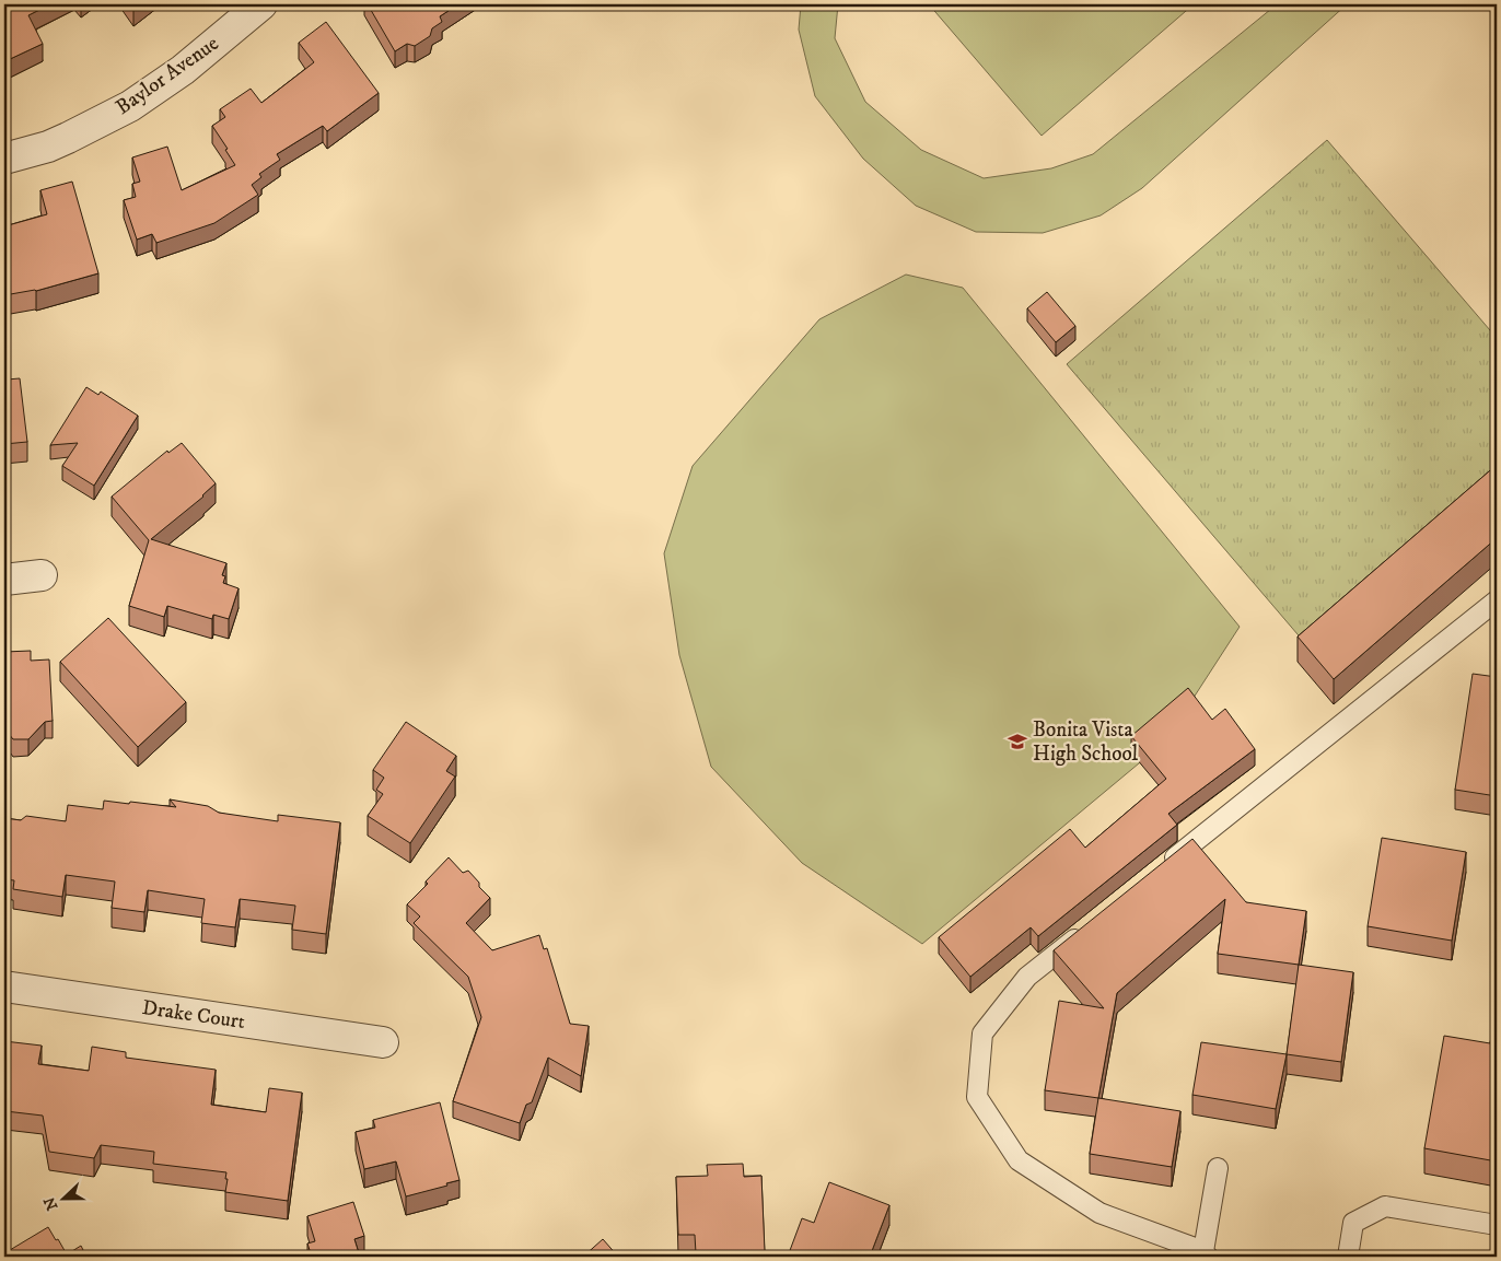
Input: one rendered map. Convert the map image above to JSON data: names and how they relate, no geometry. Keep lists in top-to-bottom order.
{
  "streets": {
    "street": ["Baylor Avenue", "Drake Court"]
  },
  "places": {
    "school or university": ["Bonita Vista High School"]
  },
  "north": "left"
}
